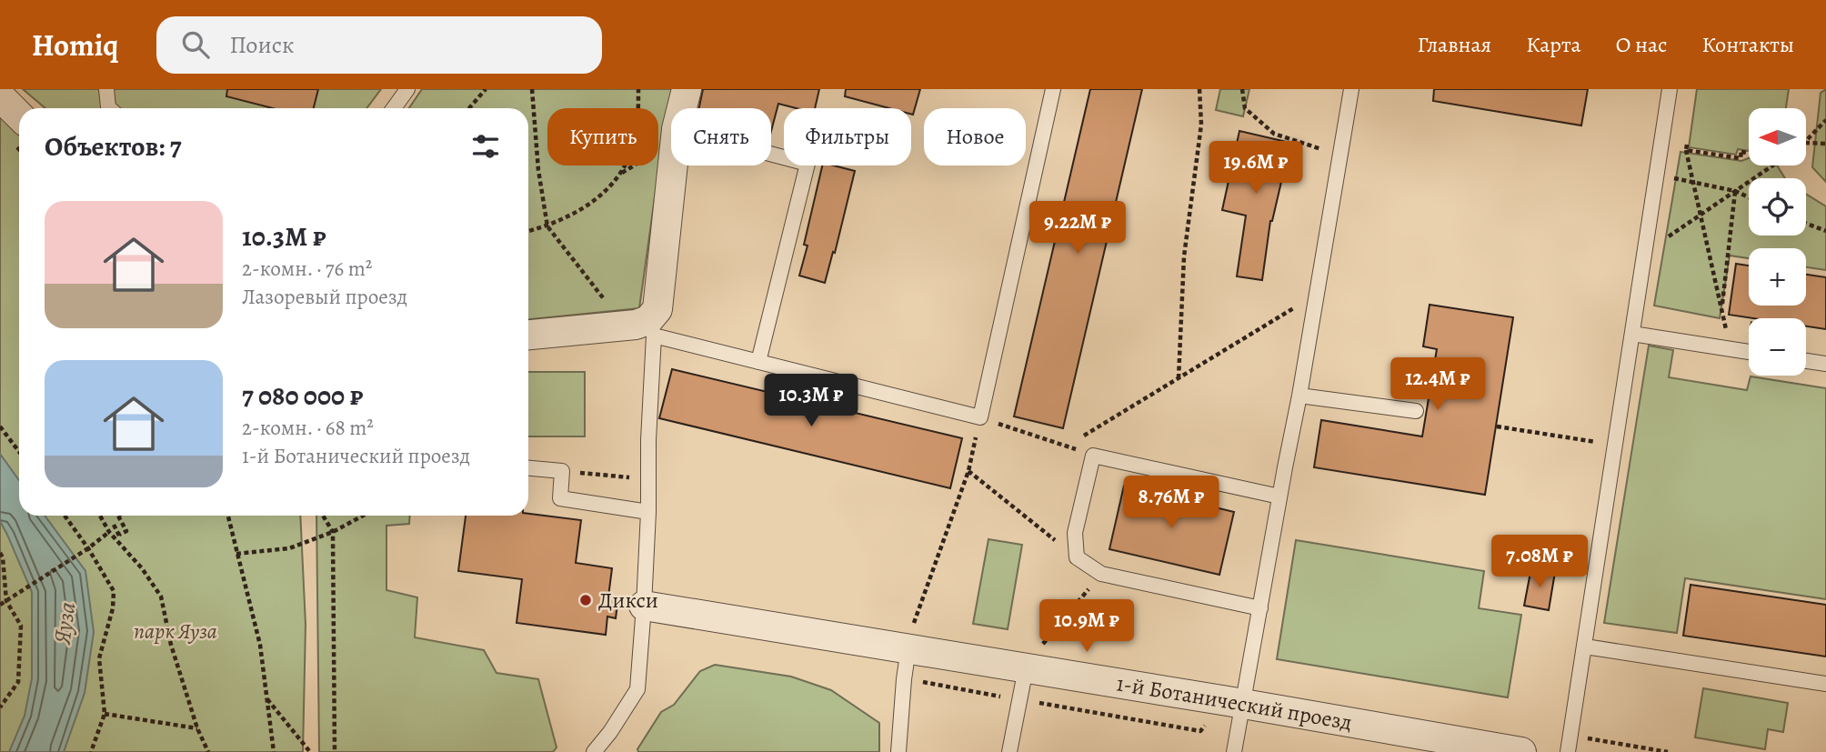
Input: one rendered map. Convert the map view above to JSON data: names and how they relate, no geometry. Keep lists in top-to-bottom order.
{
  "streets": {
    "street": ["1-й Ботанический проезд"]
  },
  "water": ["Яуза"],
  "parks": ["парк Яуза"],
  "places": ["Дикси"],
  "north": "left",
  "page": {
    "header": "Homiq",
    "search": "Поиск",
    "nav": [
      "Главная",
      "Карта",
      "О нас",
      "Контакты"
    ],
    "map_buttons": ["+", "−"],
    "chip": [
      "Купить",
      "Снять",
      "Фильтры",
      "Новое"
    ],
    "heading": "Объектов: 7",
    "price": [
      "19.6M ₽",
      "9.22M ₽",
      "12.4M ₽",
      "10.3M ₽",
      "8.76M ₽",
      "7.08M ₽",
      "10.9M ₽"
    ],
    "list": [
      {
        "name": "10.3M ₽",
        "note": "2-комн. · 76 m² · Лазоревый проезд"
      },
      {
        "name": "7 080 000 ₽",
        "note": "2-комн. · 68 m² · 1-й Ботанический проезд"
      }
    ]
  }
}
